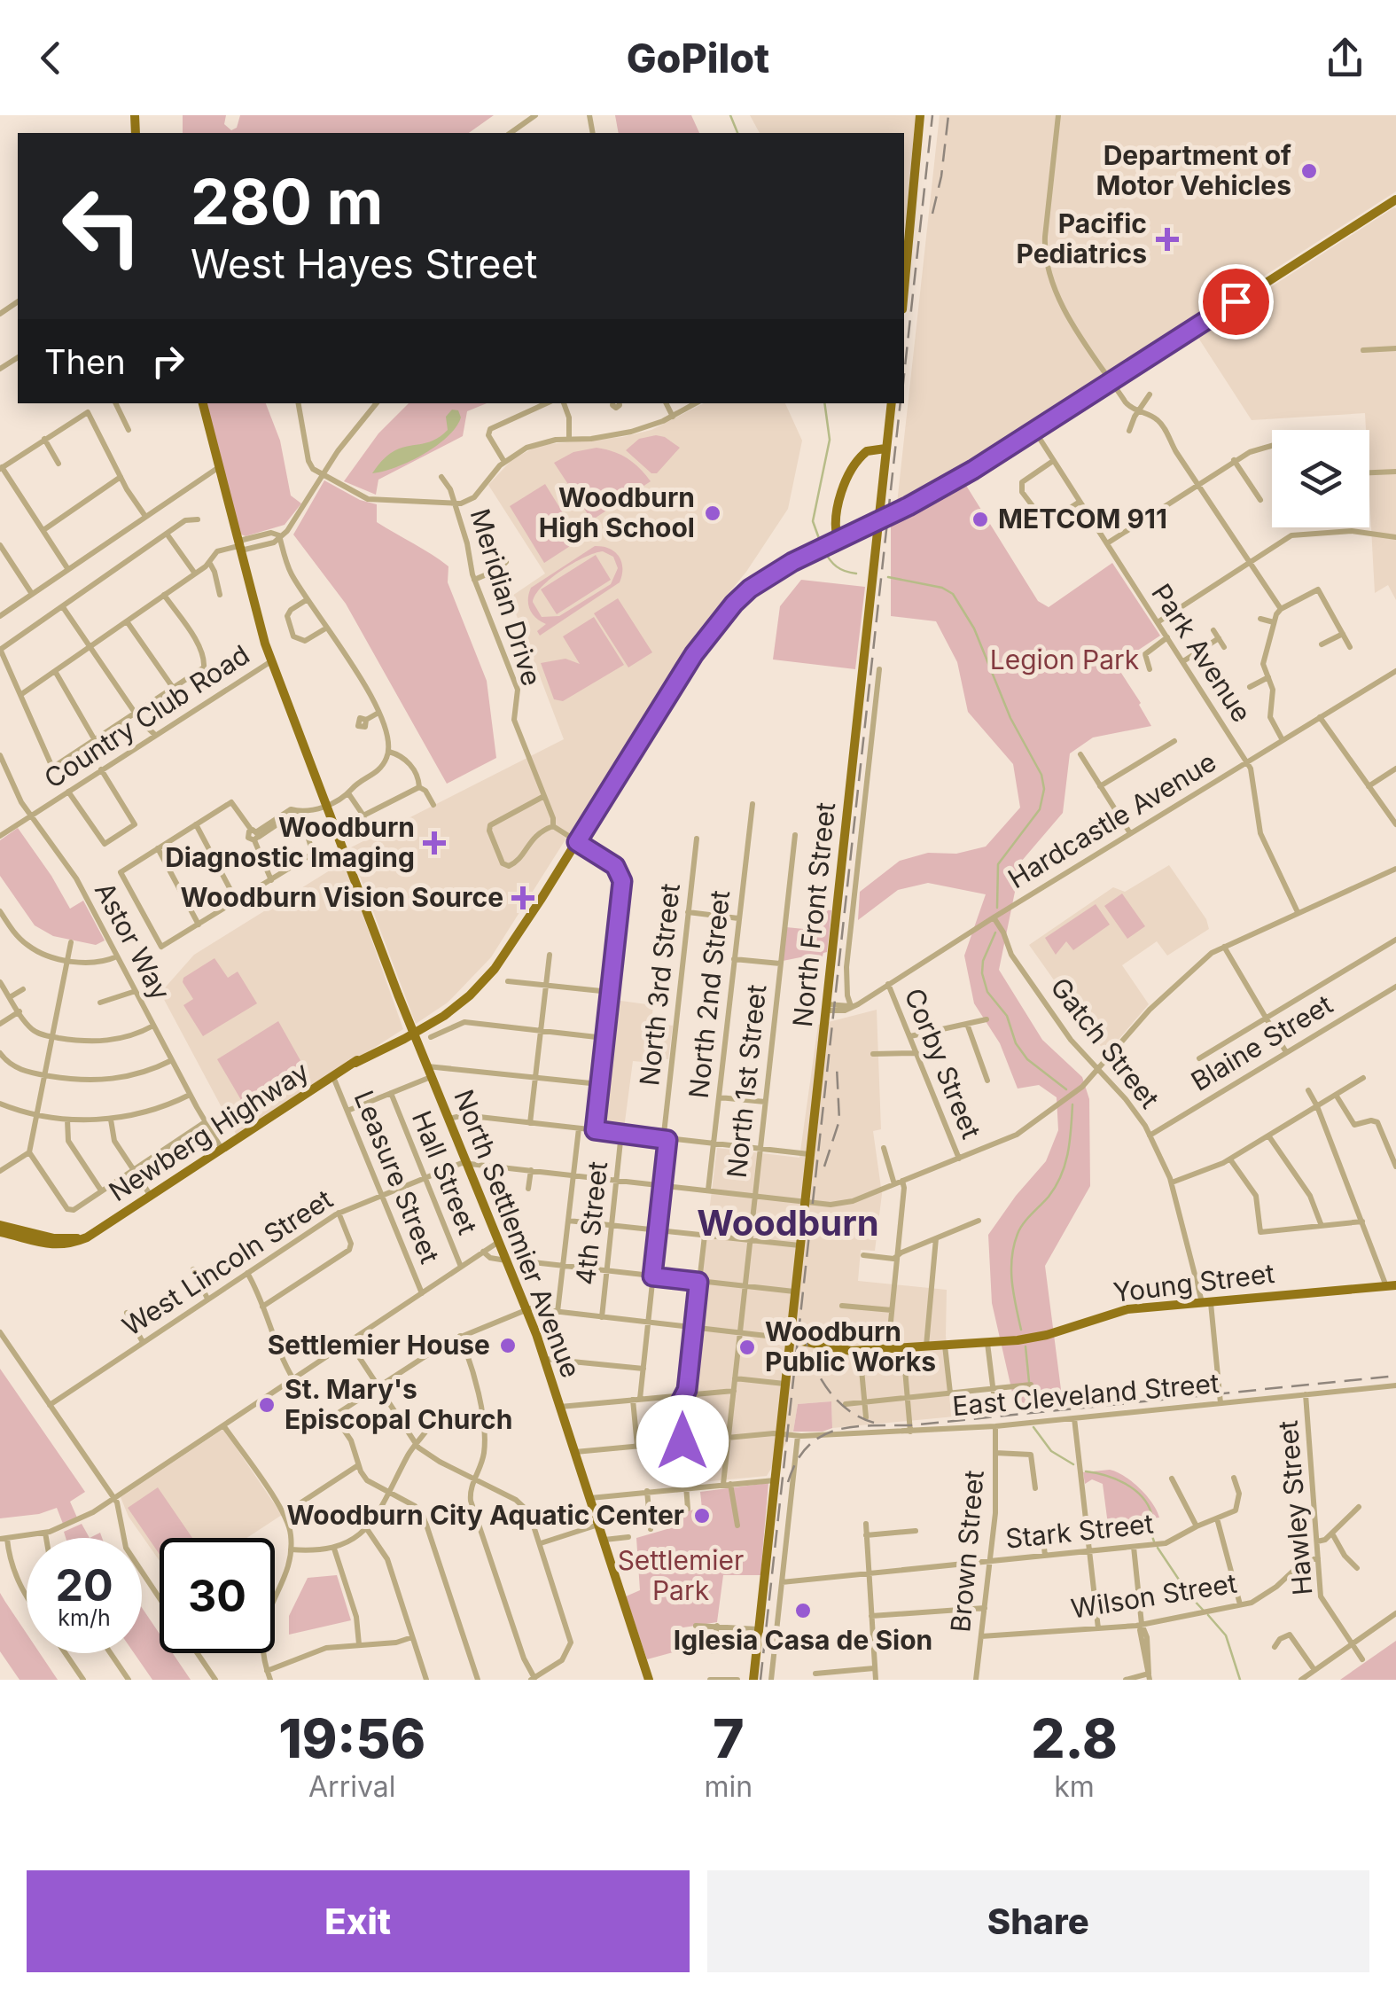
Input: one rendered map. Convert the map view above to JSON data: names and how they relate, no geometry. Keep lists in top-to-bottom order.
{
  "streets": {
    "main road": [
      "North Front Street",
      "Newberg Highway",
      "North Settlemier Avenue",
      "Young Street"
    ],
    "street": [
      "Meridian Drive",
      "Park Avenue",
      "Country Club Road",
      "Hardcastle Avenue",
      "Astor Way",
      "North 3rd Street",
      "North 2nd Street",
      "Gatch Street",
      "Blaine Street",
      "Corby Street",
      "North 1st Street",
      "Hall Street",
      "Leasure Street",
      "4th Street",
      "West Lincoln Street",
      "East Cleveland Street",
      "Hawley Street",
      "Stark Street",
      "Brown Street",
      "Wilson Street"
    ]
  },
  "crossings": [
    ["Park Avenue", "Hardcastle Avenue"],
    ["Park Avenue", "Newberg Highway"],
    ["Park Avenue", "West Lincoln Street"],
    ["Country Club Road", "Astor Way"],
    ["Country Club Road", "North Settlemier Avenue"],
    ["Hardcastle Avenue", "Gatch Street"],
    ["Hardcastle Avenue", "Corby Street"],
    ["North Front Street", "West Lincoln Street"],
    ["North Front Street", "Young Street"],
    ["North Front Street", "East Cleveland Street"],
    ["Astor Way", "Newberg Highway"],
    ["North 3rd Street", "West Lincoln Street"],
    ["North 3rd Street", "East Cleveland Street"],
    ["North 2nd Street", "West Lincoln Street"],
    ["Gatch Street", "Blaine Street"],
    ["Gatch Street", "West Lincoln Street"],
    ["Gatch Street", "Young Street"],
    ["Gatch Street", "East Cleveland Street"],
    ["Corby Street", "West Lincoln Street"],
    ["North 1st Street", "West Lincoln Street"],
    ["North 1st Street", "East Cleveland Street"],
    ["Newberg Highway", "Leasure Street"],
    ["Newberg Highway", "North Settlemier Avenue"],
    ["Hall Street", "West Lincoln Street"],
    ["Leasure Street", "West Lincoln Street"],
    ["4th Street", "West Lincoln Street"],
    ["North Settlemier Avenue", "West Lincoln Street"],
    ["North Settlemier Avenue", "East Cleveland Street"],
    ["East Cleveland Street", "Hawley Street"],
    ["East Cleveland Street", "Brown Street"],
    ["Hawley Street", "Wilson Street"],
    ["Stark Street", "Brown Street"],
    ["Brown Street", "Wilson Street"]
  ],
  "districts": ["Woodburn"],
  "parks": ["Legion Park", "Settlemier Park"],
  "places": {
    "other": [
      "Department of Motor Vehicles",
      "Woodburn High School",
      "METCOM 911",
      "Settlemier House",
      "Woodburn Public Works",
      "St. Mary's Episcopal Church",
      "Woodburn City Aquatic Center",
      "Iglesia Casa de Sion"
    ],
    "health": ["Pacific Pediatrics", "Woodburn Diagnostic Imaging", "Woodburn Vision Source"]
  },
  "page": {
    "header": "GoPilot",
    "turn": ["280 m", "West Hayes Street"],
    "then": "Then",
    "speed": "20 km/h",
    "limit": "30",
    "eta": [
      "19:56",
      "Arrival",
      "7",
      "min",
      "2.8",
      "km"
    ],
    "buttons": ["Exit", "Share"]
  }
}
